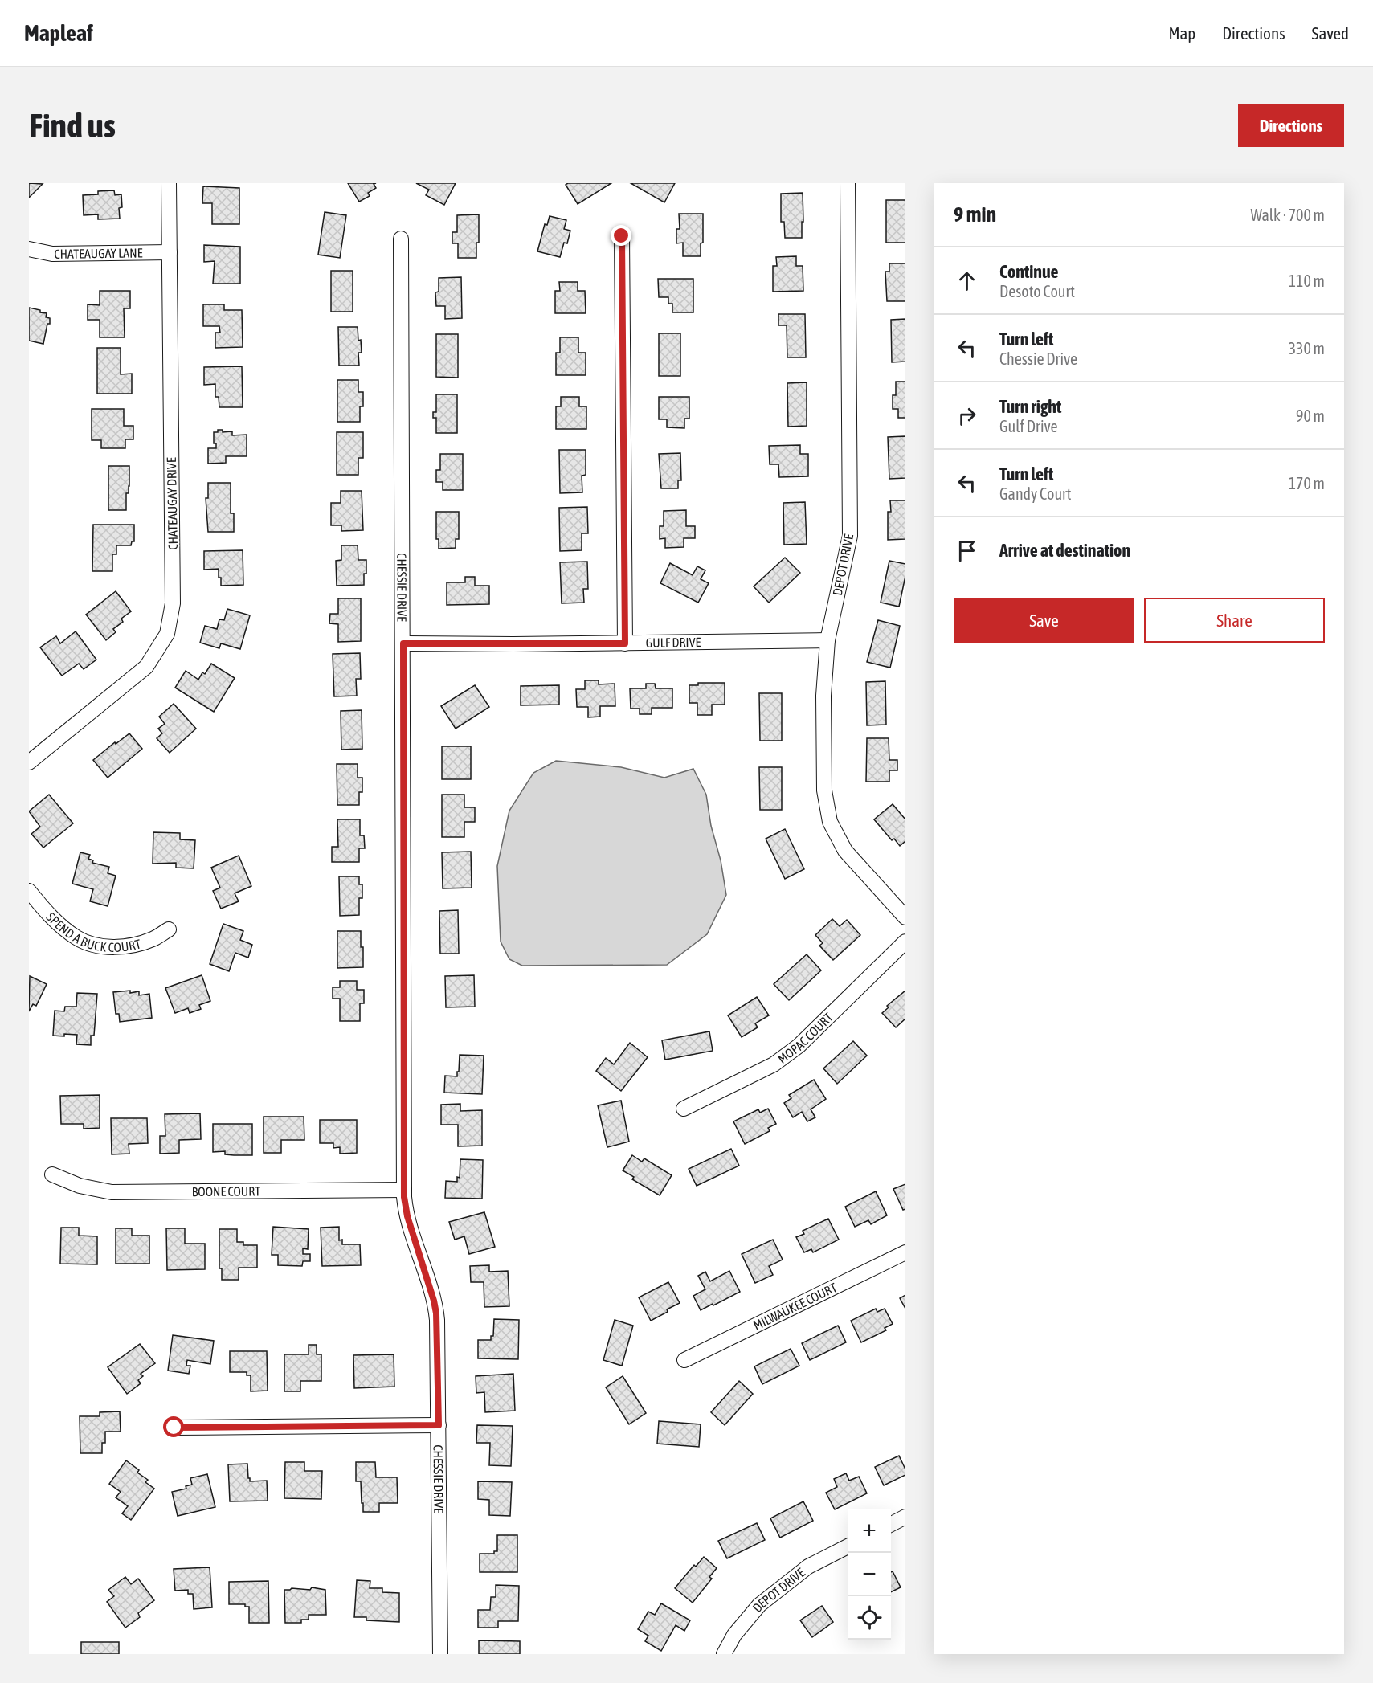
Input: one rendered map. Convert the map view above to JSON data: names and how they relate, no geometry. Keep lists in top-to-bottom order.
{
  "streets": {
    "street": [
      "CHATEAUGAY LANE",
      "CHATEAUGAY DRIVE",
      "DEPOT DRIVE",
      "CHESSIE DRIVE",
      "GULF DRIVE",
      "SPEND A BUCK COURT",
      "MOPAC COURT",
      "BOONE COURT",
      "MILWAUKEE COURT"
    ]
  },
  "crossings": [
    ["CHATEAUGAY LANE", "CHATEAUGAY DRIVE"],
    ["DEPOT DRIVE", "GULF DRIVE"],
    ["CHESSIE DRIVE", "GULF DRIVE"],
    ["CHESSIE DRIVE", "BOONE COURT"]
  ],
  "page": {
    "header": "Mapleaf",
    "nav": ["Map", "Directions", "Saved"],
    "buttons": [
      "Directions",
      ["Save", "Share"]
    ],
    "title": "Find us",
    "heading": ["9 min", "Walk · 700 m"],
    "list": [
      ["Continue", "Desoto Court", "110 m"],
      ["Turn left", "Chessie Drive", "330 m"],
      ["Turn right", "Gulf Drive", "90 m"],
      ["Turn left", "Gandy Court", "170 m"],
      "Arrive at destination"
    ],
    "map_buttons": ["+", "−"]
  }
}
